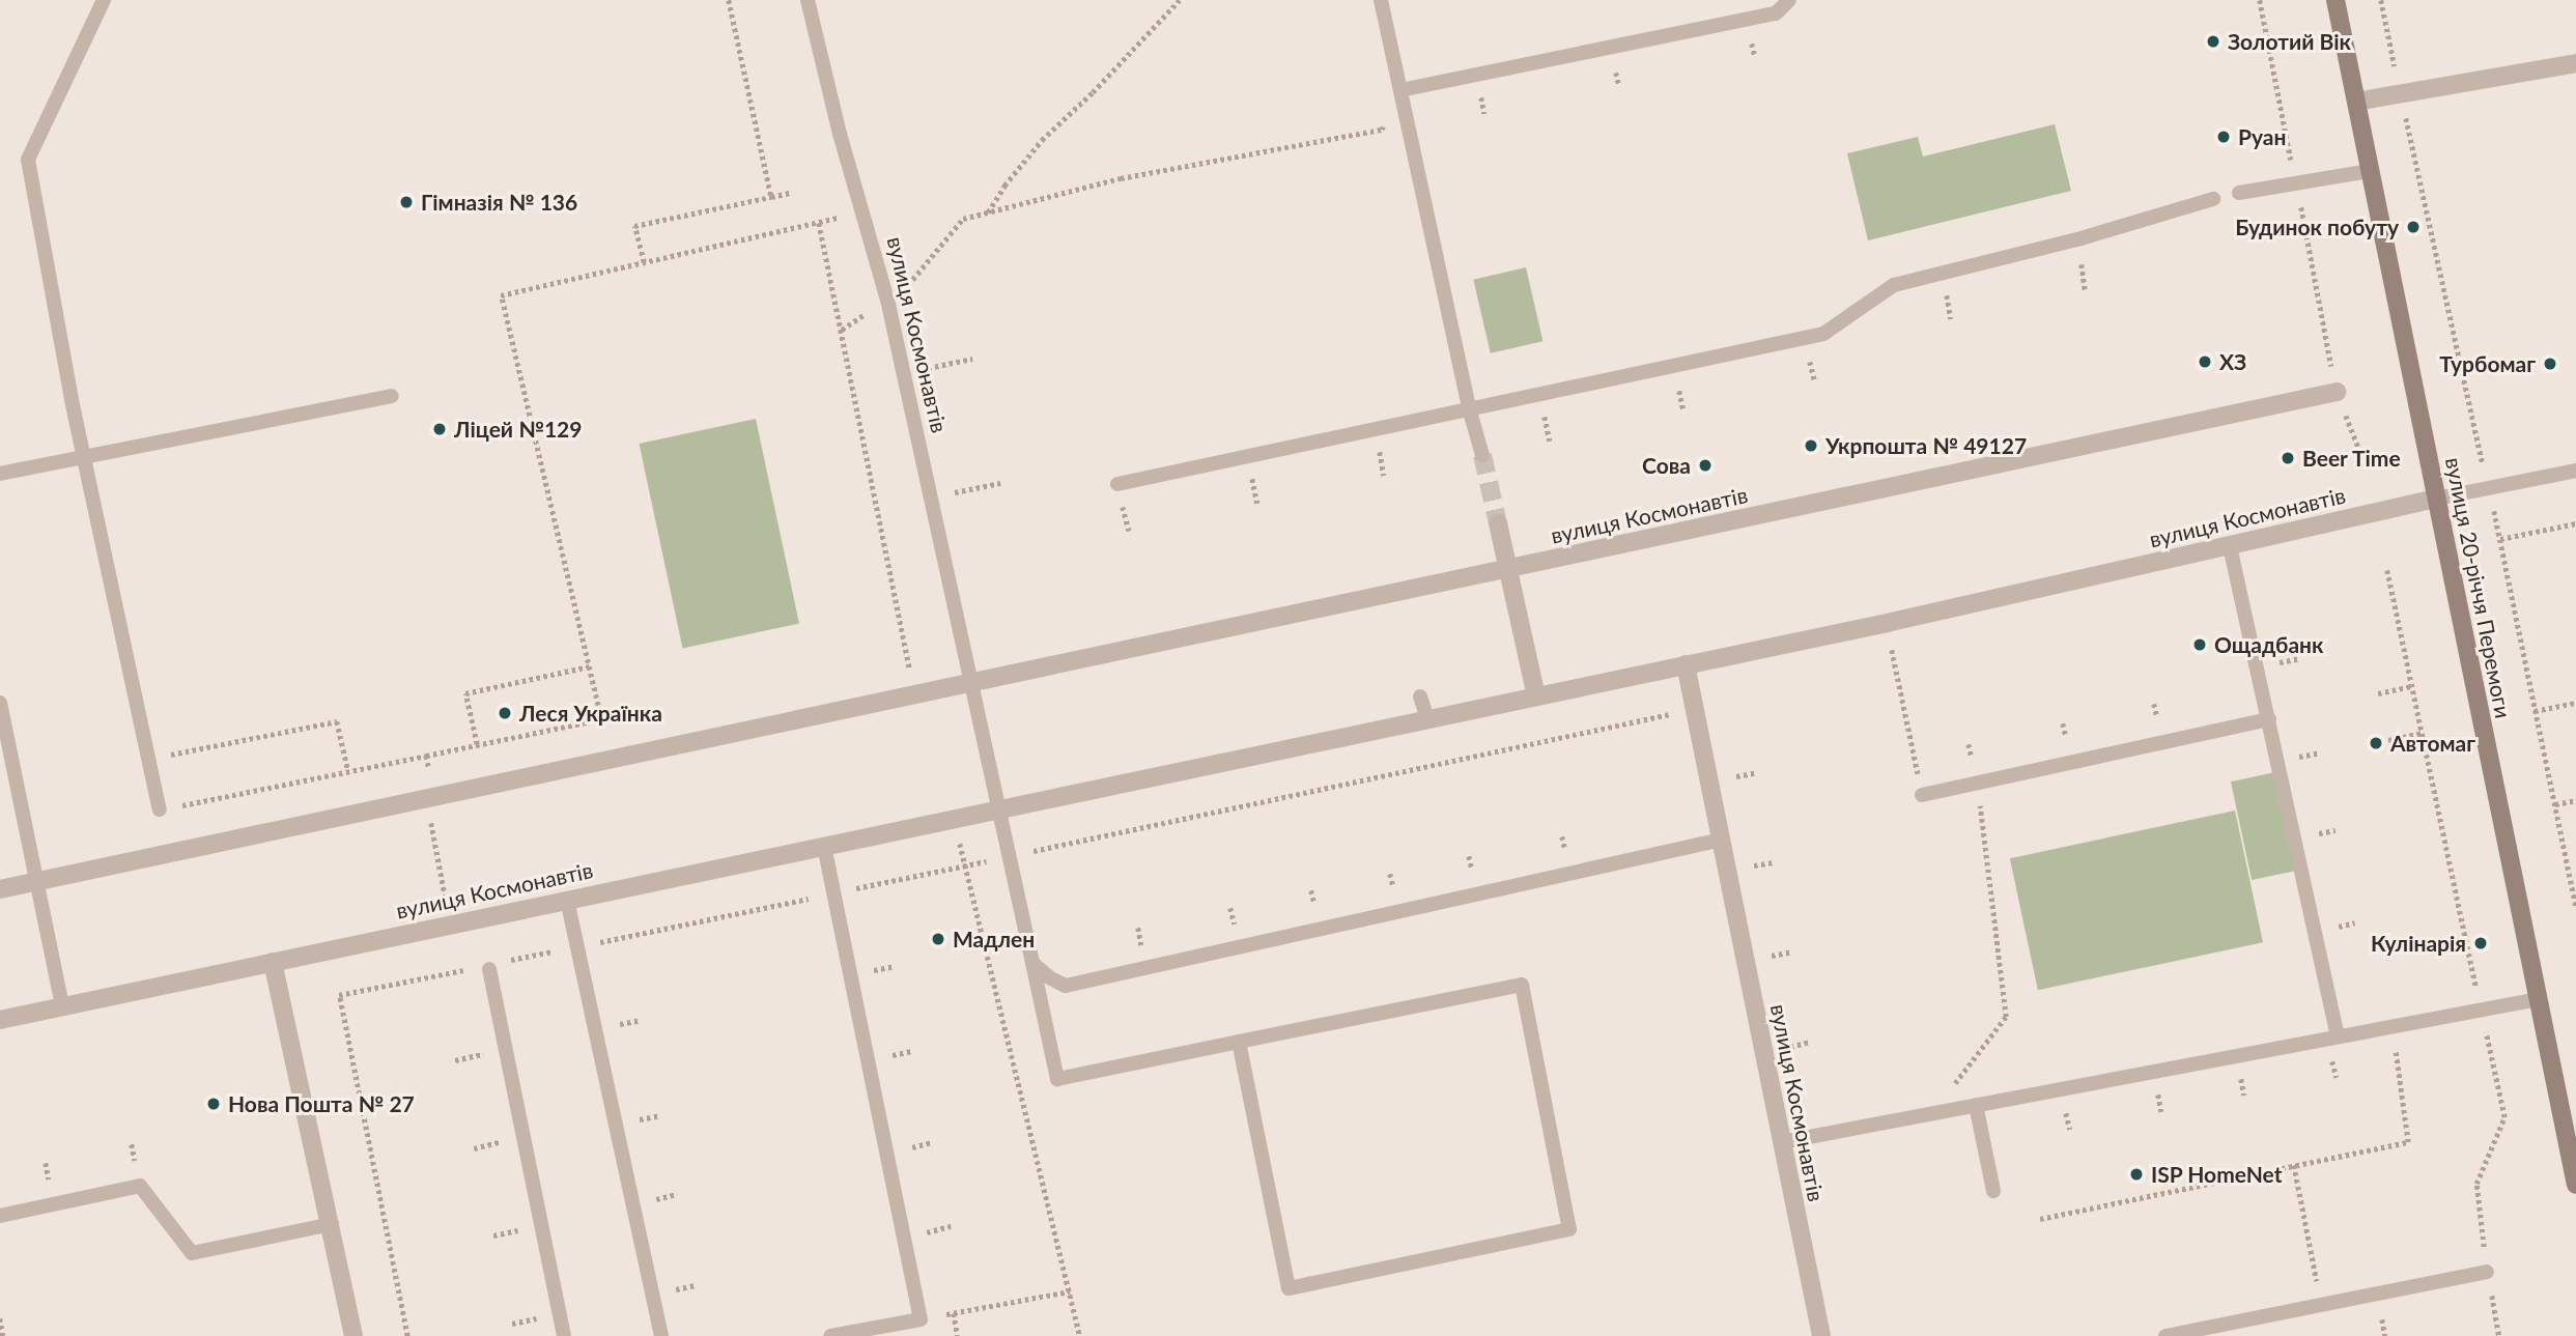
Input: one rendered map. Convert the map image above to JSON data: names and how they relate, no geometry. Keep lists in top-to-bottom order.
{
  "streets": {
    "street": ["вулиця Космонавтів", "вулиця 20-річчя Перемоги"]
  },
  "crossings": [
    ["вулиця Космонавтів", "вулиця 20-річчя Перемоги"]
  ],
  "places": [
    "Золотий Вік",
    "Руан",
    "Гімназія № 136",
    "Будинок побуту",
    "ХЗ",
    "Турбомаг",
    "Ліцей №129",
    "Укрпошта № 49127",
    "Beer Time",
    "Сова",
    "Ощадбанк",
    "Леся Українка",
    "Автомаг",
    "Мадлен",
    "Кулінарія",
    "Нова Пошта № 27",
    "ISP HomeNet"
  ]
}
